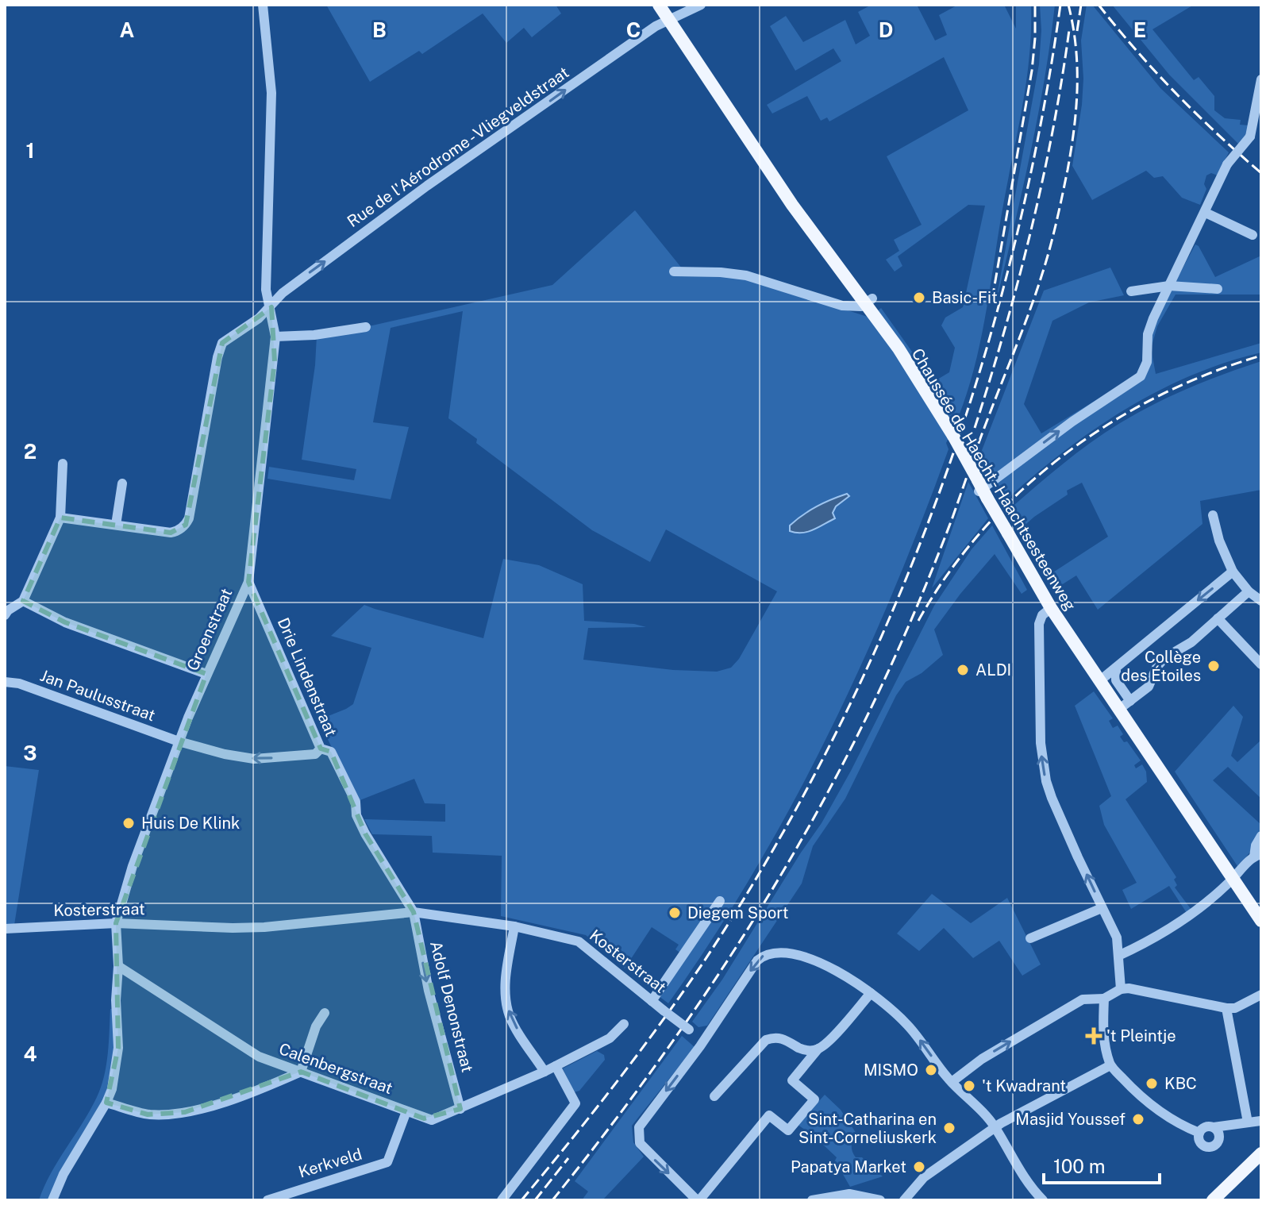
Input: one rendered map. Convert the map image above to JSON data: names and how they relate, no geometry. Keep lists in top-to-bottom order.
{
  "streets": {
    "main road": ["Chaussée de Haecht - Haachtsesteenweg"],
    "street": [
      "Rue de l'Aérodrome - Vliegveldstraat",
      "Groenstraat",
      "Drie Lindenstraat",
      "Jan Paulusstraat",
      "Kosterstraat",
      "Adolf Denonstraat",
      "Calenbergstraat",
      "Kerkveld"
    ]
  },
  "crossings": [
    ["Rue de l'Aérodrome - Vliegveldstraat", "Chaussée de Haecht - Haachtsesteenweg"],
    ["Rue de l'Aérodrome - Vliegveldstraat", "Groenstraat"],
    ["Groenstraat", "Drie Lindenstraat"],
    ["Groenstraat", "Jan Paulusstraat"],
    ["Groenstraat", "Kosterstraat"],
    ["Groenstraat", "Calenbergstraat"],
    ["Drie Lindenstraat", "Jan Paulusstraat"],
    ["Drie Lindenstraat", "Kosterstraat"],
    ["Drie Lindenstraat", "Adolf Denonstraat"],
    ["Kosterstraat", "Adolf Denonstraat"],
    ["Adolf Denonstraat", "Calenbergstraat"],
    ["Calenbergstraat", "Kerkveld"]
  ],
  "one_way": ["Rue de l'Aérodrome - Vliegveldstraat", "Jan Paulusstraat"],
  "places": {
    "other": [
      "Basic-Fit",
      "Collège des Étoiles",
      "ALDI",
      "Huis De Klink",
      "Diegem Sport",
      "MISMO",
      "KBC",
      "'t Kwadrant",
      "Masjid Youssef",
      "Sint-Catharina en Sint-Corneliuskerk",
      "Papatya Market"
    ],
    "health": ["'t Pleintje"]
  },
  "scale_bar": "100 m",
  "grid": {
    "columns": [
      "A",
      "B",
      "C",
      "D",
      "E"
    ],
    "rows": [
      "1",
      "2",
      "3",
      "4"
    ]
  }
}
